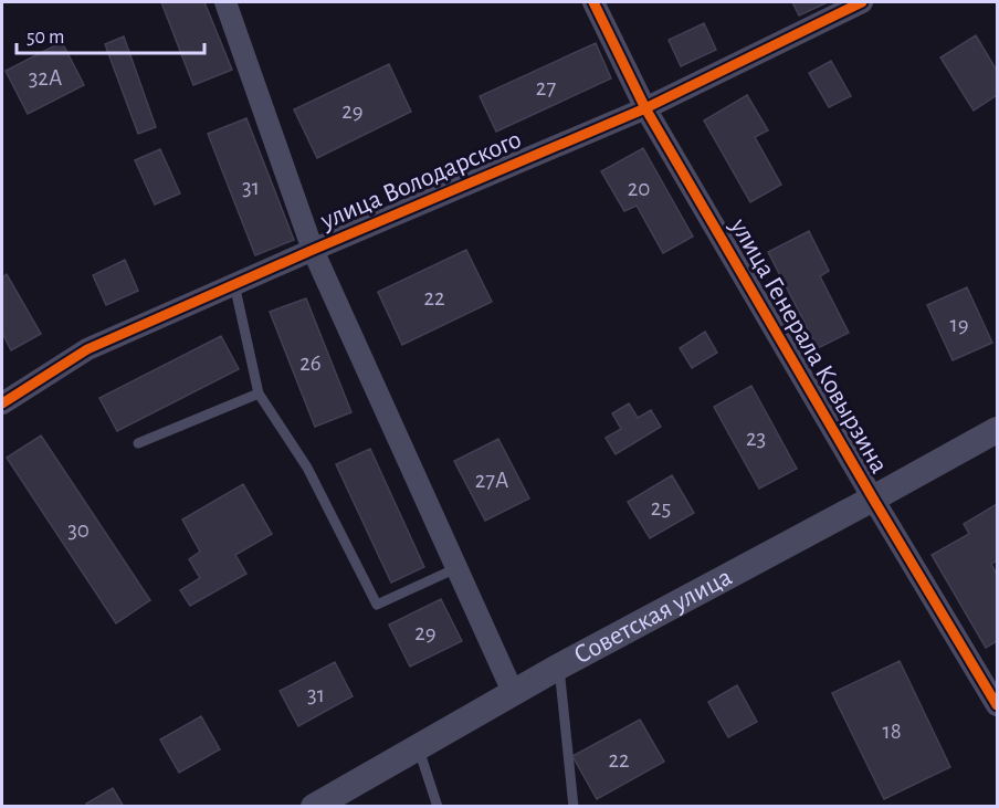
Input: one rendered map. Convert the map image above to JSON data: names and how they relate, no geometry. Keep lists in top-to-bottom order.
{
  "streets": {
    "street": ["улица Володарского", "улица Генерала Ковырзина", "Советская улица"]
  },
  "crossings": [
    ["улица Володарского", "улица Генерала Ковырзина"],
    ["улица Генерала Ковырзина", "Советская улица"]
  ],
  "house_numbers": [
    "32А",
    "27",
    "29",
    "31",
    "20",
    "22",
    "19",
    "26",
    "23",
    "27А",
    "25",
    "30",
    "29",
    "31",
    "18",
    "22"
  ],
  "scale_bar": "50 m"
}
